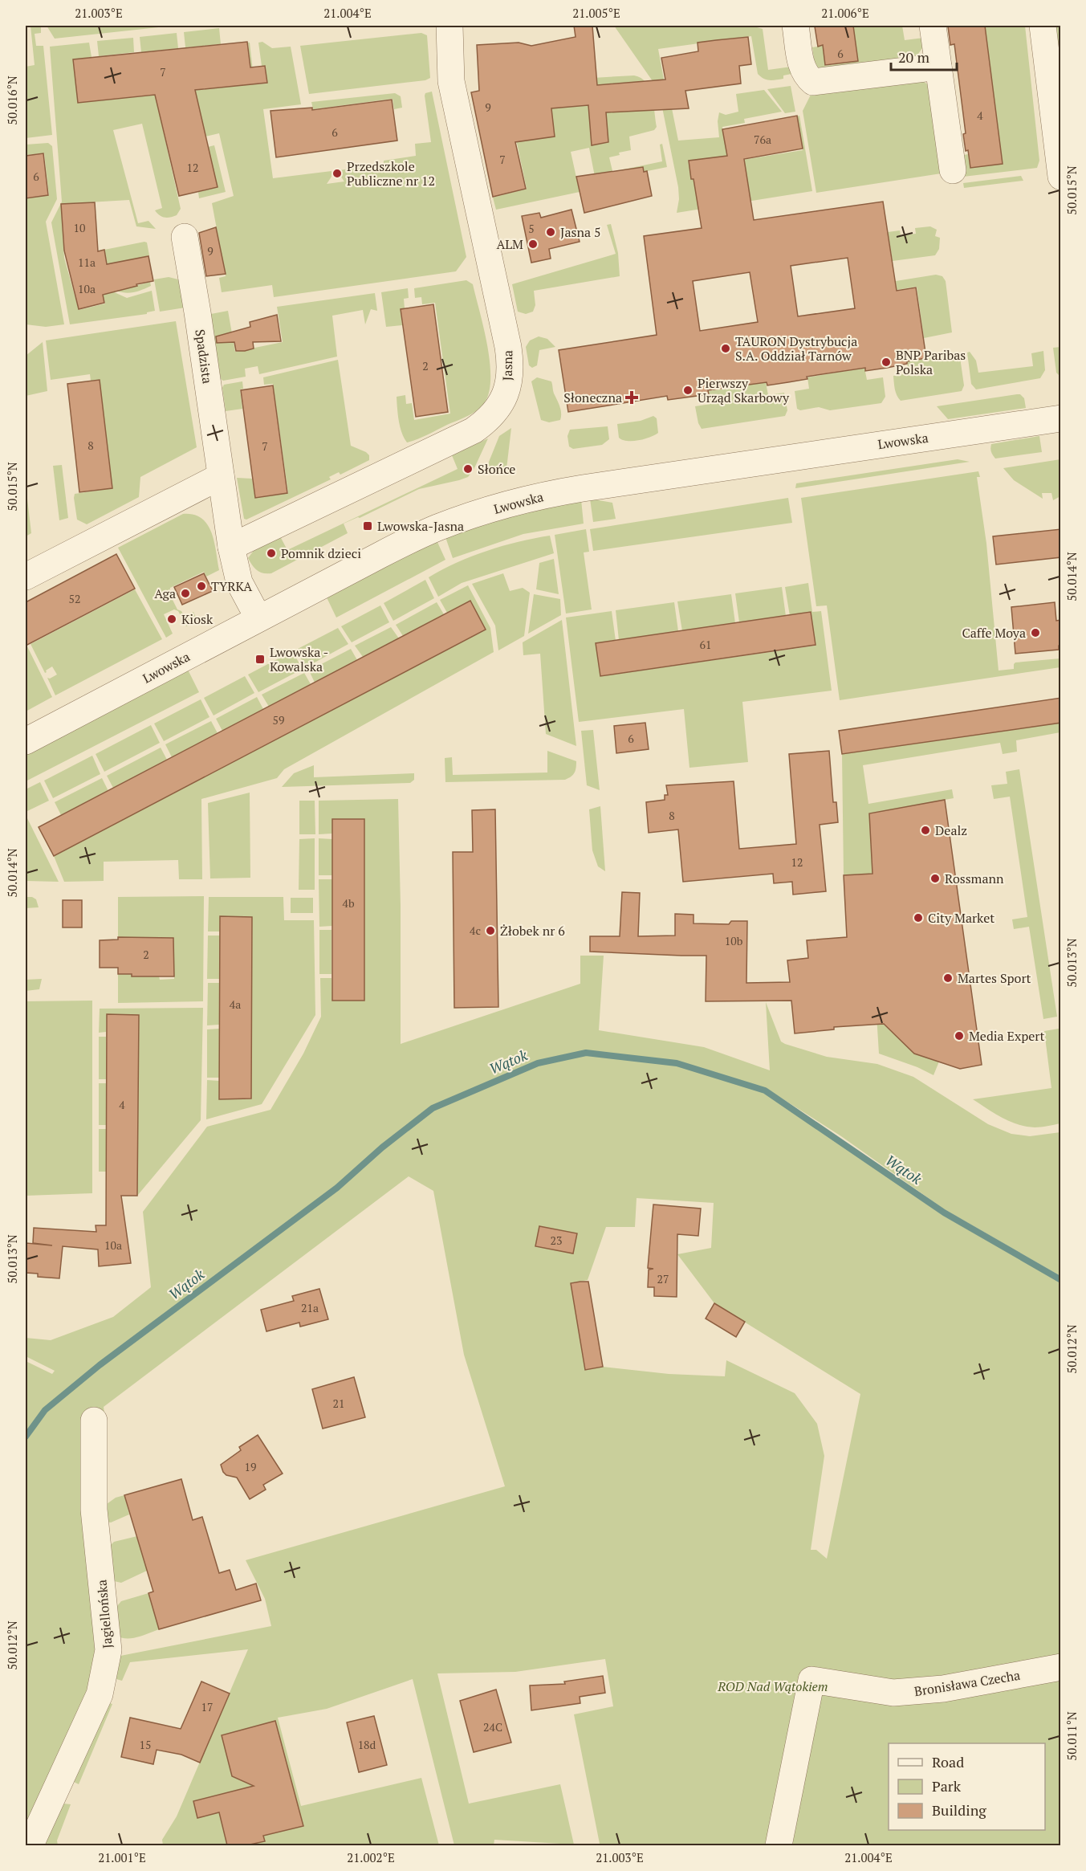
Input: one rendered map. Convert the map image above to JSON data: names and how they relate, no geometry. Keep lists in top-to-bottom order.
{
  "streets": {
    "street": [
      "Spadzista",
      "Jasna",
      "Lwowska",
      "Jagiellońska",
      "Bronisława Czecha"
    ]
  },
  "crossings": [
    ["Spadzista", "Jasna"],
    ["Spadzista", "Lwowska"]
  ],
  "water": ["Wątok"],
  "parks": ["ROD Nad Wątokiem"],
  "places": {
    "other": [
      "Przedszkole Publiczne nr 12",
      "Jasna 5",
      "ALM",
      "TAURON Dystrybucja S.A. Oddział Tarnów",
      "BNP Paribas Polska",
      "Pierwszy Urząd Skarbowy",
      "Słońce",
      "Pomnik dzieci",
      "TYRKA",
      "Aga",
      "Kiosk",
      "Caffe Moya",
      "Dealz",
      "Rossmann",
      "City Market",
      "Żłobek nr 6",
      "Martes Sport",
      "Media Expert"
    ],
    "health": ["Słoneczna"],
    "transit": ["Lwowska-Jasna", "Lwowska - Kowalska"]
  },
  "house_numbers": [
    "6",
    "7",
    "9",
    "4",
    "6",
    "76a",
    "7",
    "12",
    "6",
    "10",
    "5",
    "9",
    "11a",
    "10a",
    "2",
    "8",
    "7",
    "52",
    "61",
    "59",
    "6",
    "8",
    "12",
    "4b",
    "4c",
    "10b",
    "2",
    "4a",
    "4",
    "23",
    "10a",
    "27",
    "21a",
    "21",
    "19",
    "17",
    "24C",
    "15",
    "18d"
  ],
  "legend": ["Road", "Park", "Building"],
  "scale_bar": "20 m",
  "coordinates": [
    "21.003°E",
    "21.004°E",
    "21.005°E",
    "21.006°E",
    "50.016°N",
    "50.015°N",
    "50.014°N",
    "50.013°N",
    "50.012°N",
    "50.011°N",
    "21.001°E",
    "21.002°E"
  ]
}
